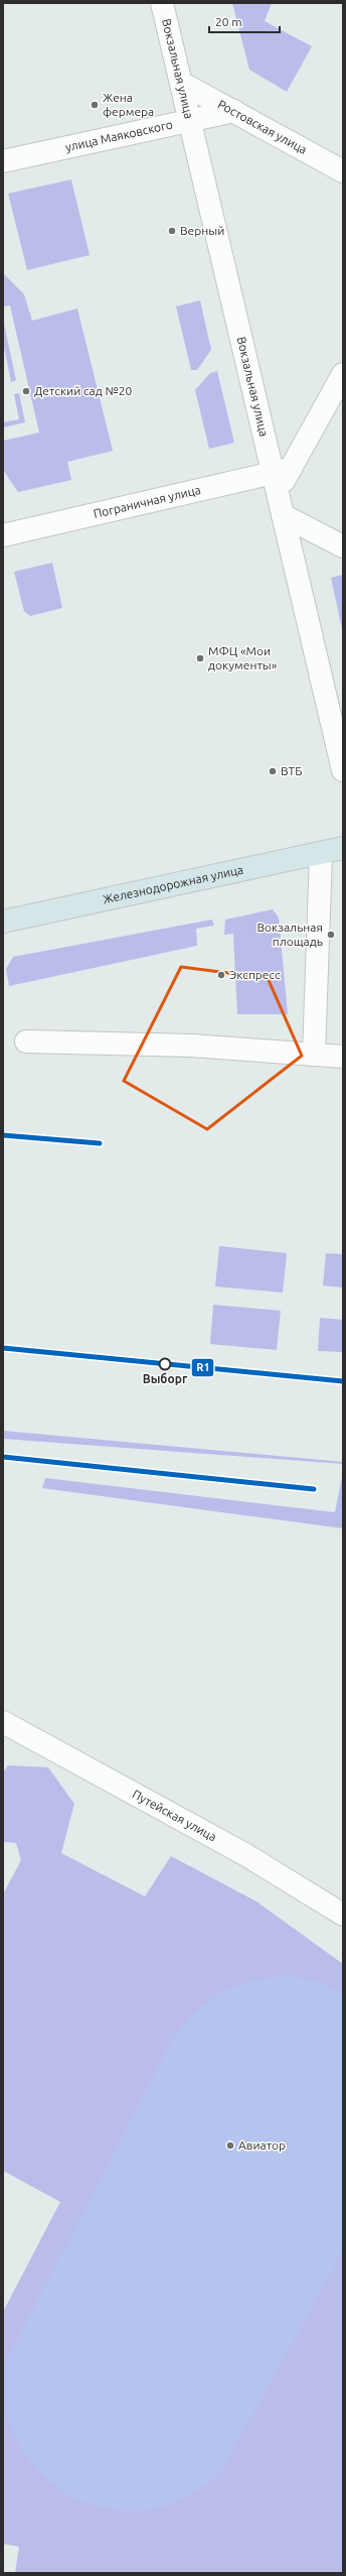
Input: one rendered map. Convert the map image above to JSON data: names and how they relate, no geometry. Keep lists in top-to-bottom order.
{
  "streets": {
    "main road": ["Железнодорожная улица"],
    "street": [
      "Вокзальная улица",
      "Ростовская улица",
      "улица Маяковского",
      "Пограничная улица",
      "Путейская улица"
    ]
  },
  "crossings": [
    ["Вокзальная улица", "Ростовская улица"],
    ["Вокзальная улица", "улица Маяковского"],
    ["Вокзальная улица", "Пограничная улица"],
    ["Ростовская улица", "улица Маяковского"]
  ],
  "places": [
    "Жена фермера",
    "Верный",
    "Детский сад №20",
    "МФЦ «Мои документы»",
    "ВТБ",
    "Вокзальная площадь",
    "Экспресс",
    "Выборг",
    "Авиатор"
  ],
  "lines": ["transit line R1"],
  "scale_bar": "20 m"
}
